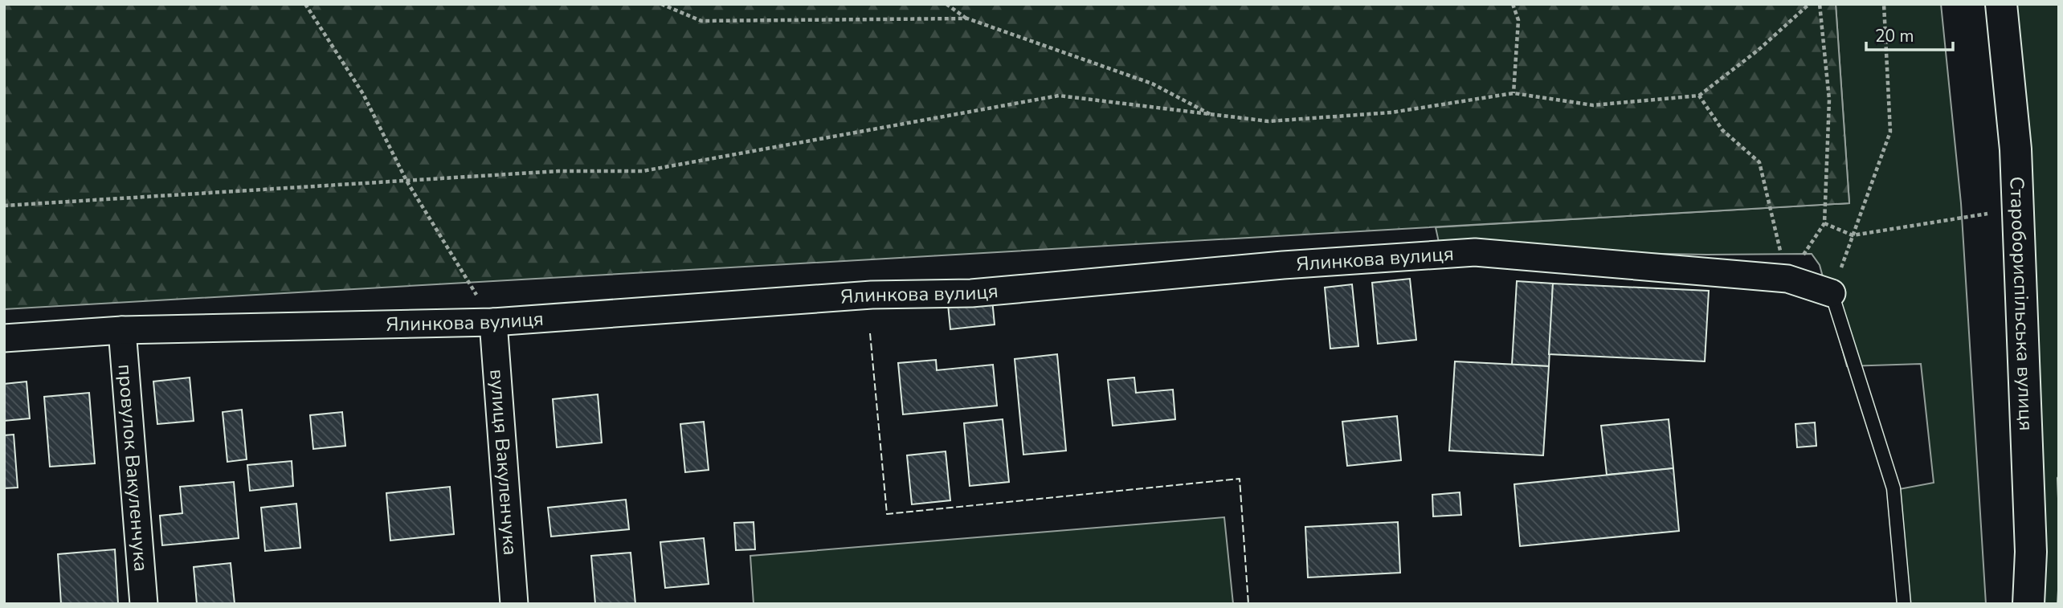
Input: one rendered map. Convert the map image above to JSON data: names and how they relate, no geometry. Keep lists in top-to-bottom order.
{
  "streets": {
    "main road": ["Старобориспільська вулиця"],
    "street": ["Ялинкова вулиця", "вулиця Вакуленчука", "провулок Вакуленчука"]
  },
  "crossings": [
    ["Ялинкова вулиця", "вулиця Вакуленчука"],
    ["Ялинкова вулиця", "провулок Вакуленчука"]
  ],
  "scale_bar": "20 m"
}
